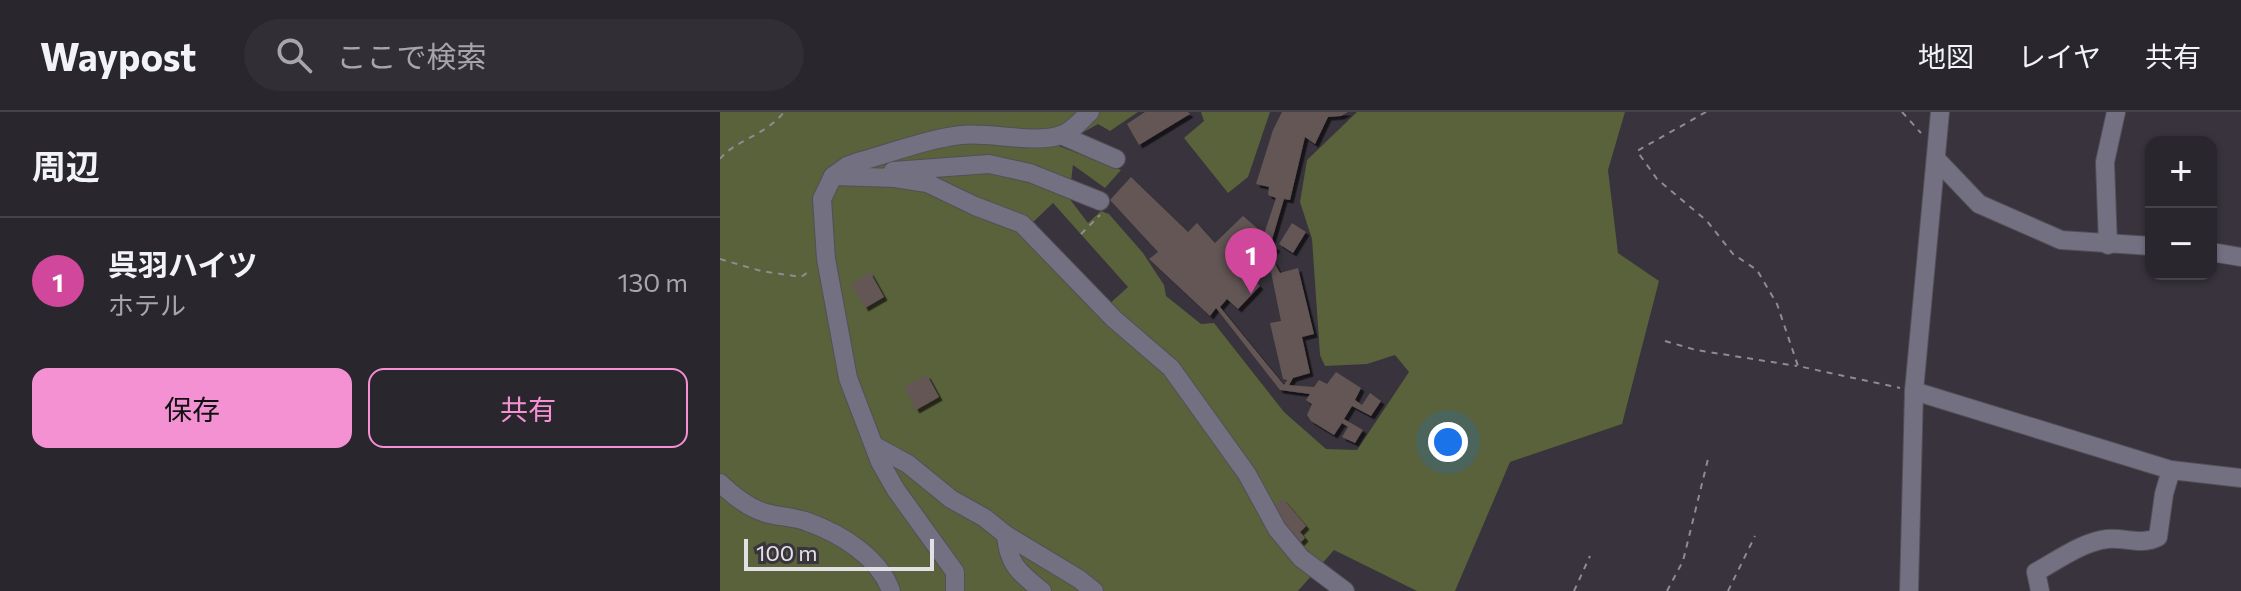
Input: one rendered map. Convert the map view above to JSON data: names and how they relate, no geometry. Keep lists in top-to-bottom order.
{
  "scale_bar": "100 m",
  "page": {
    "header": "Waypost",
    "search": "ここで検索",
    "nav": ["地図", "レイヤ", "共有"],
    "heading": "周辺",
    "map_buttons": ["+", "−"],
    "list": [
      {
        "mark": "1",
        "name": "呉羽ハイツ",
        "note": "ホテル",
        "value": "130 m"
      }
    ],
    "pins": "1",
    "buttons": ["保存", "共有"],
    "scale": "100 m"
  }
}
